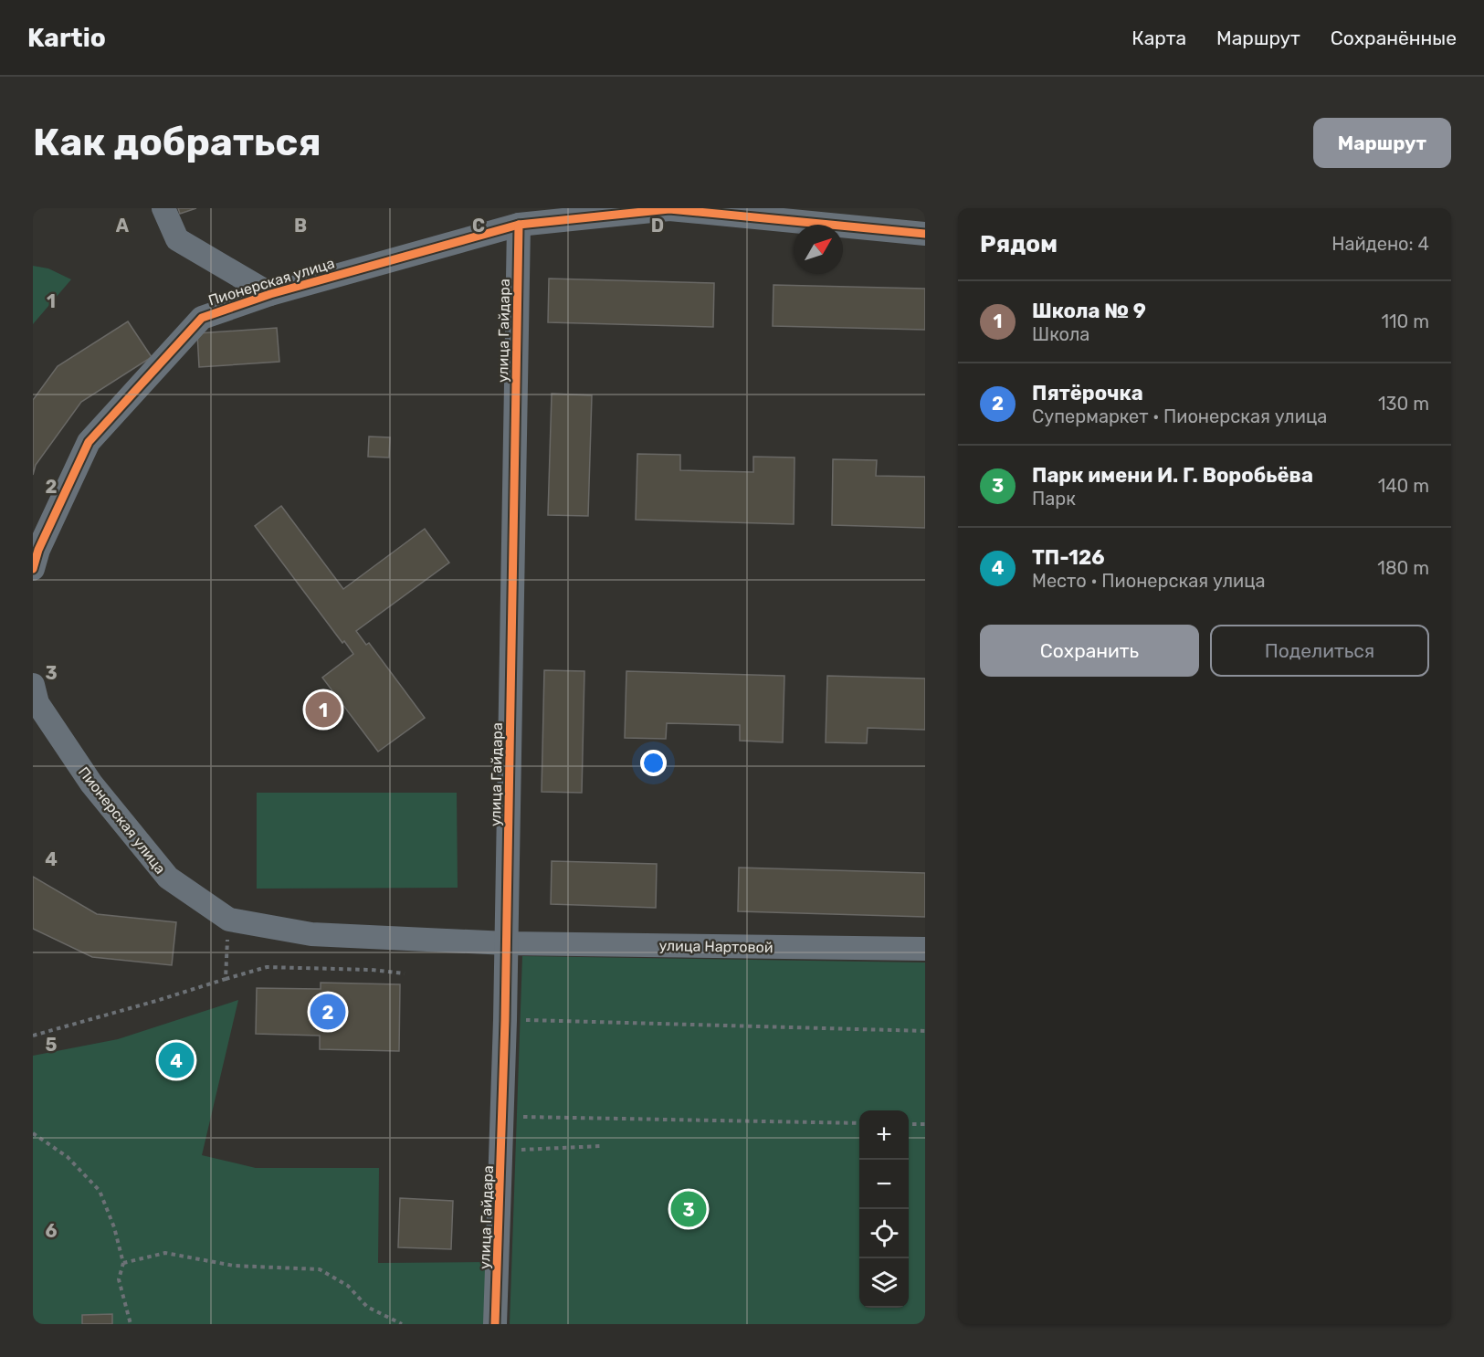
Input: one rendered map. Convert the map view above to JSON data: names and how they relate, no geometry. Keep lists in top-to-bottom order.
{
  "streets": {
    "street": ["Пионерская улица", "улица Гайдара", "улица Нартовой"]
  },
  "crossings": [
    ["Пионерская улица", "улица Гайдара"],
    ["Пионерская улица", "улица Нартовой"],
    ["улица Гайдара", "улица Нартовой"]
  ],
  "north": "top right",
  "page": {
    "header": "Kartio",
    "nav": ["Карта", "Маршрут", "Сохранённые"],
    "buttons": [
      "Маршрут",
      ["Сохранить", "Поделиться"]
    ],
    "title": "Как добраться",
    "heading": ["Рядом", "Найдено: 4"],
    "list": [
      {
        "mark": "1",
        "name": "Школа № 9",
        "note": "Школа",
        "value": "110 m"
      },
      {
        "mark": "2",
        "name": "Пятёрочка",
        "note": "Супермаркет · Пионерская улица",
        "value": "130 m"
      },
      {
        "mark": "3",
        "name": "Парк имени И. Г. Воробьёва",
        "note": "Парк",
        "value": "140 m"
      },
      {
        "mark": "4",
        "name": "ТП-126",
        "note": "Место · Пионерская улица",
        "value": "180 m"
      }
    ],
    "pins": [
      "1",
      "2",
      "4",
      "3"
    ],
    "map_buttons": ["+", "−"]
  },
  "grid": {
    "columns": [
      "A",
      "B",
      "C",
      "D"
    ],
    "rows": [
      "1",
      "2",
      "3",
      "4",
      "5",
      "6"
    ]
  }
}
